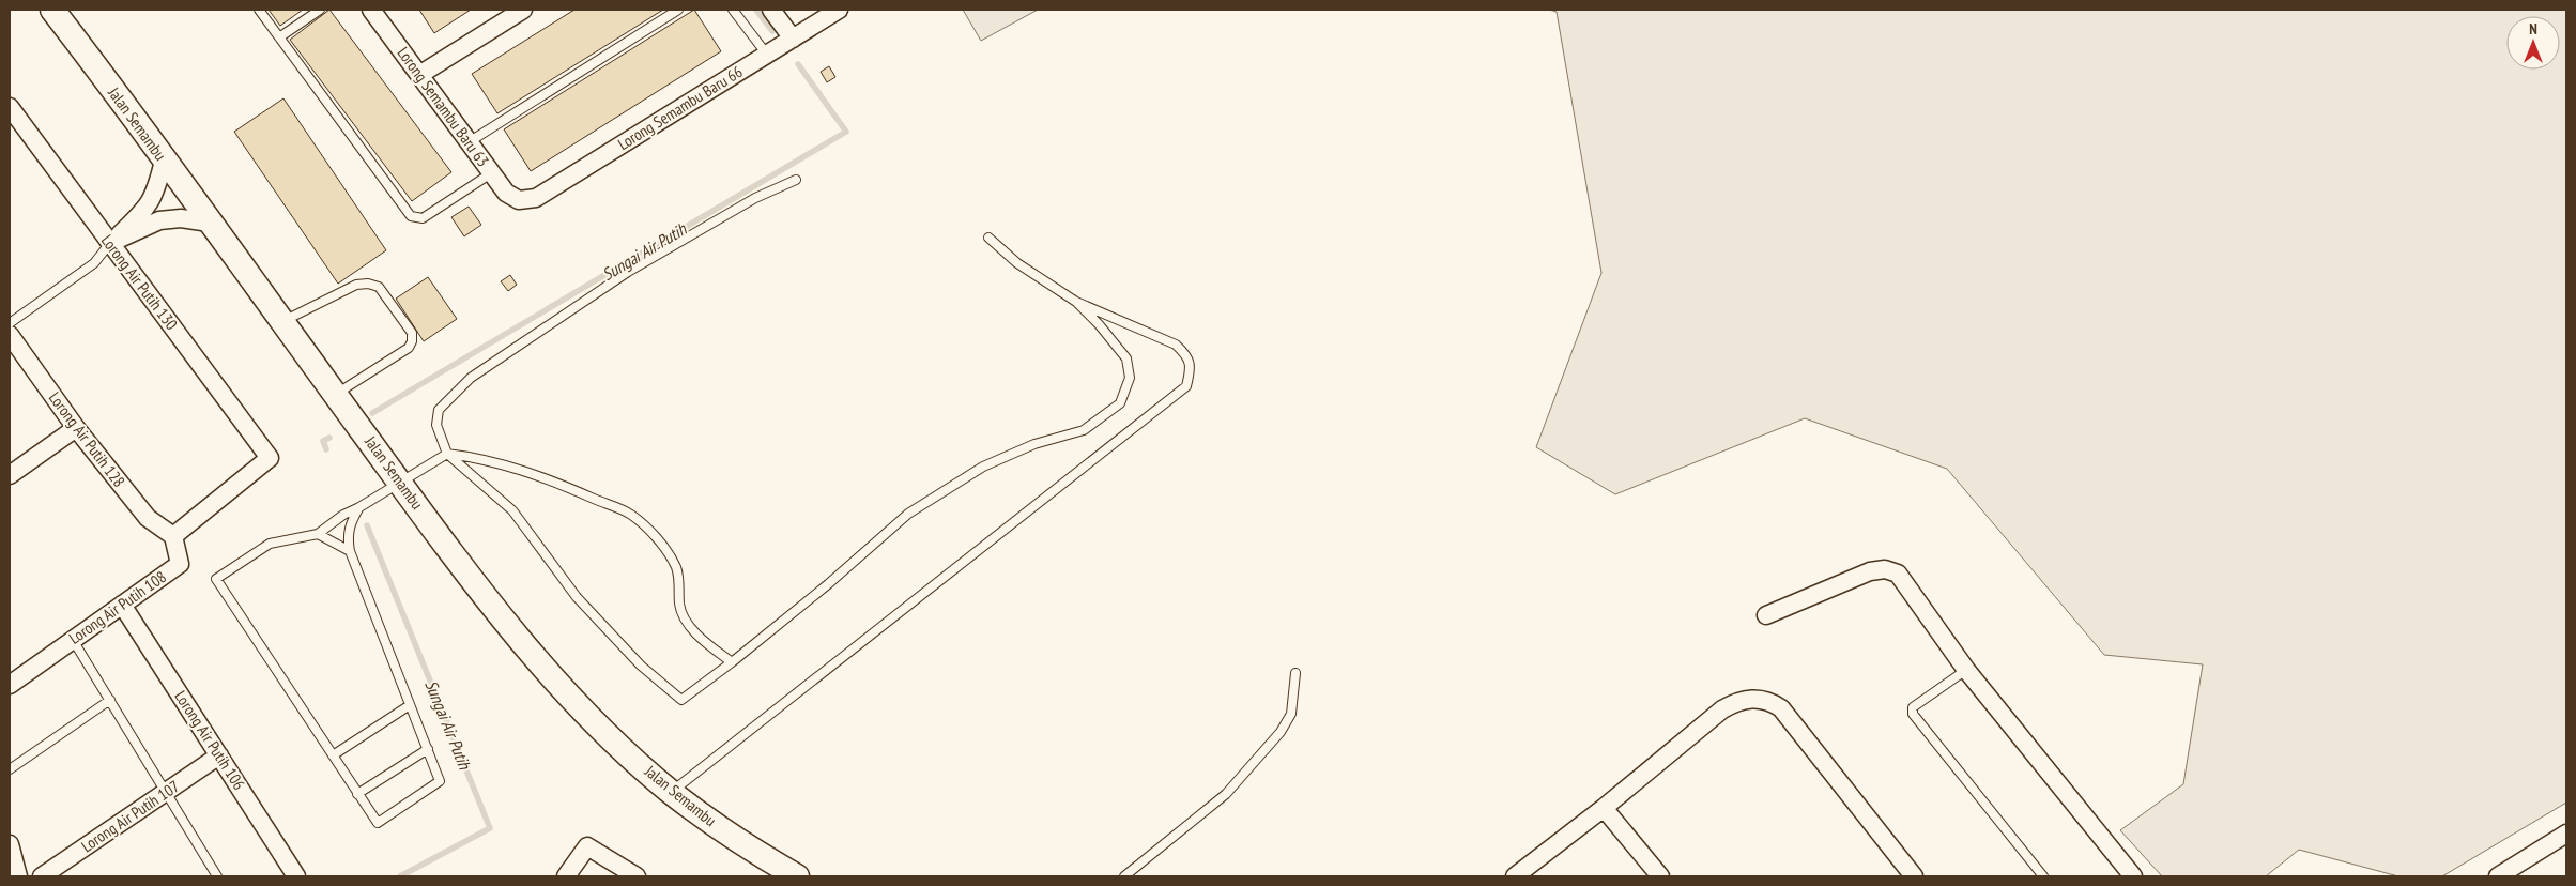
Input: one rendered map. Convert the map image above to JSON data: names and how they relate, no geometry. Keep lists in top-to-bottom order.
{
  "streets": {
    "main road": ["Jalan Semambu"],
    "street": [
      "Lorong Semambu Baru 63",
      "Lorong Semambu Baru 66",
      "Lorong Air Putih 130",
      "Lorong Air Putih 128",
      "Lorong Air Putih 108",
      "Lorong Air Putih 106",
      "Lorong Air Putih 107"
    ]
  },
  "crossings": [
    ["Lorong Semambu Baru 63", "Lorong Semambu Baru 66"],
    ["Lorong Air Putih 130", "Lorong Air Putih 128"],
    ["Lorong Air Putih 130", "Lorong Air Putih 108"],
    ["Lorong Air Putih 128", "Lorong Air Putih 108"],
    ["Lorong Air Putih 108", "Lorong Air Putih 106"],
    ["Lorong Air Putih 106", "Lorong Air Putih 107"]
  ],
  "water": ["Sungai Air Putih"],
  "north": "top"
}
